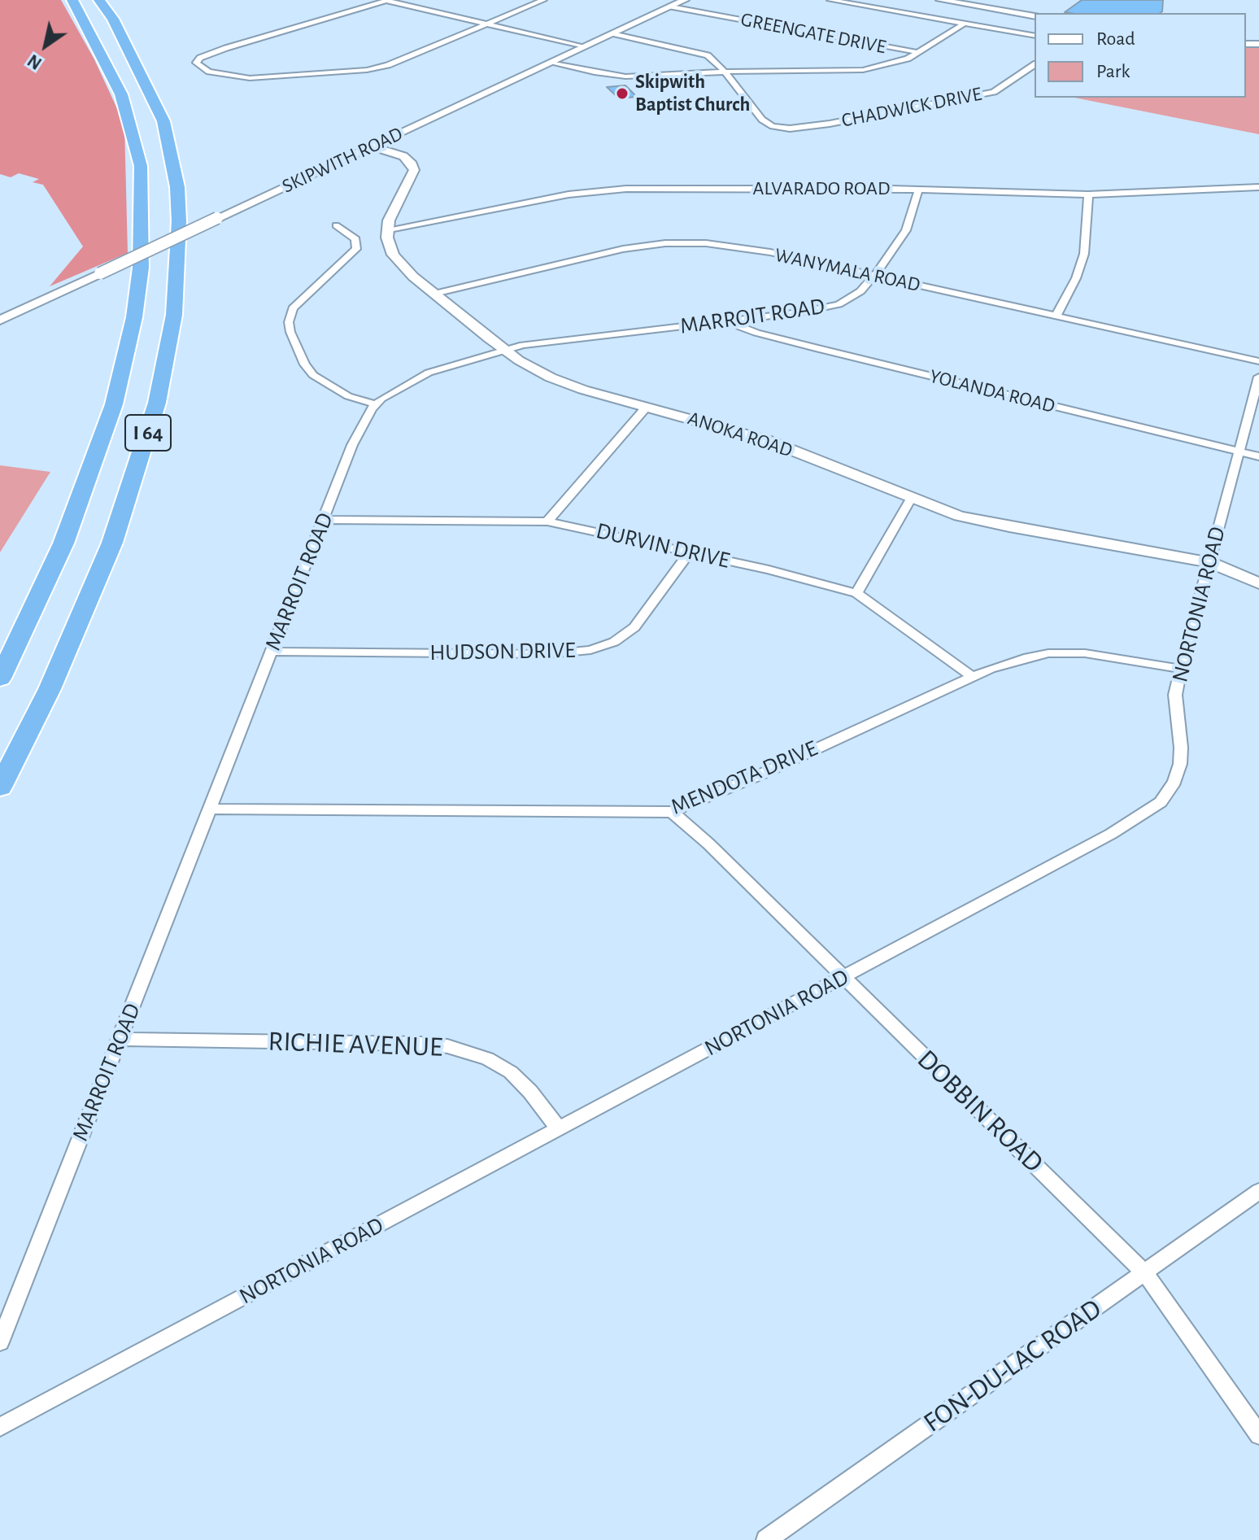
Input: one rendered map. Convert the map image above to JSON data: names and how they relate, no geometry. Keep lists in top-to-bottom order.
{
  "streets": {
    "highway": ["I 64"],
    "main road": ["SKIPWITH ROAD", "ANOKA ROAD"],
    "street": [
      "GREENGATE DRIVE",
      "CHADWICK DRIVE",
      "ALVARADO ROAD",
      "WANYMALA ROAD",
      "MARROIT ROAD",
      "YOLANDA ROAD",
      "DURVIN DRIVE",
      "NORTONIA ROAD",
      "HUDSON DRIVE",
      "MENDOTA DRIVE",
      "RICHIE AVENUE",
      "DOBBIN ROAD",
      "FON-DU-LAC ROAD"
    ]
  },
  "crossings": [
    ["GREENGATE DRIVE", "SKIPWITH ROAD"],
    ["ALVARADO ROAD", "MARROIT ROAD"],
    ["ALVARADO ROAD", "ANOKA ROAD"],
    ["WANYMALA ROAD", "MARROIT ROAD"],
    ["WANYMALA ROAD", "ANOKA ROAD"],
    ["MARROIT ROAD", "YOLANDA ROAD"],
    ["MARROIT ROAD", "ANOKA ROAD"],
    ["MARROIT ROAD", "DURVIN DRIVE"],
    ["MARROIT ROAD", "HUDSON DRIVE"],
    ["MARROIT ROAD", "MENDOTA DRIVE"],
    ["MARROIT ROAD", "RICHIE AVENUE"],
    ["YOLANDA ROAD", "NORTONIA ROAD"],
    ["ANOKA ROAD", "NORTONIA ROAD"],
    ["DURVIN DRIVE", "HUDSON DRIVE"],
    ["DURVIN DRIVE", "MENDOTA DRIVE"],
    ["NORTONIA ROAD", "MENDOTA DRIVE"],
    ["NORTONIA ROAD", "RICHIE AVENUE"],
    ["NORTONIA ROAD", "DOBBIN ROAD"],
    ["MENDOTA DRIVE", "DOBBIN ROAD"],
    ["DOBBIN ROAD", "FON-DU-LAC ROAD"]
  ],
  "places": ["Skipwith Baptist Church"],
  "legend": ["Road", "Park"],
  "north": "bottom left"
}
